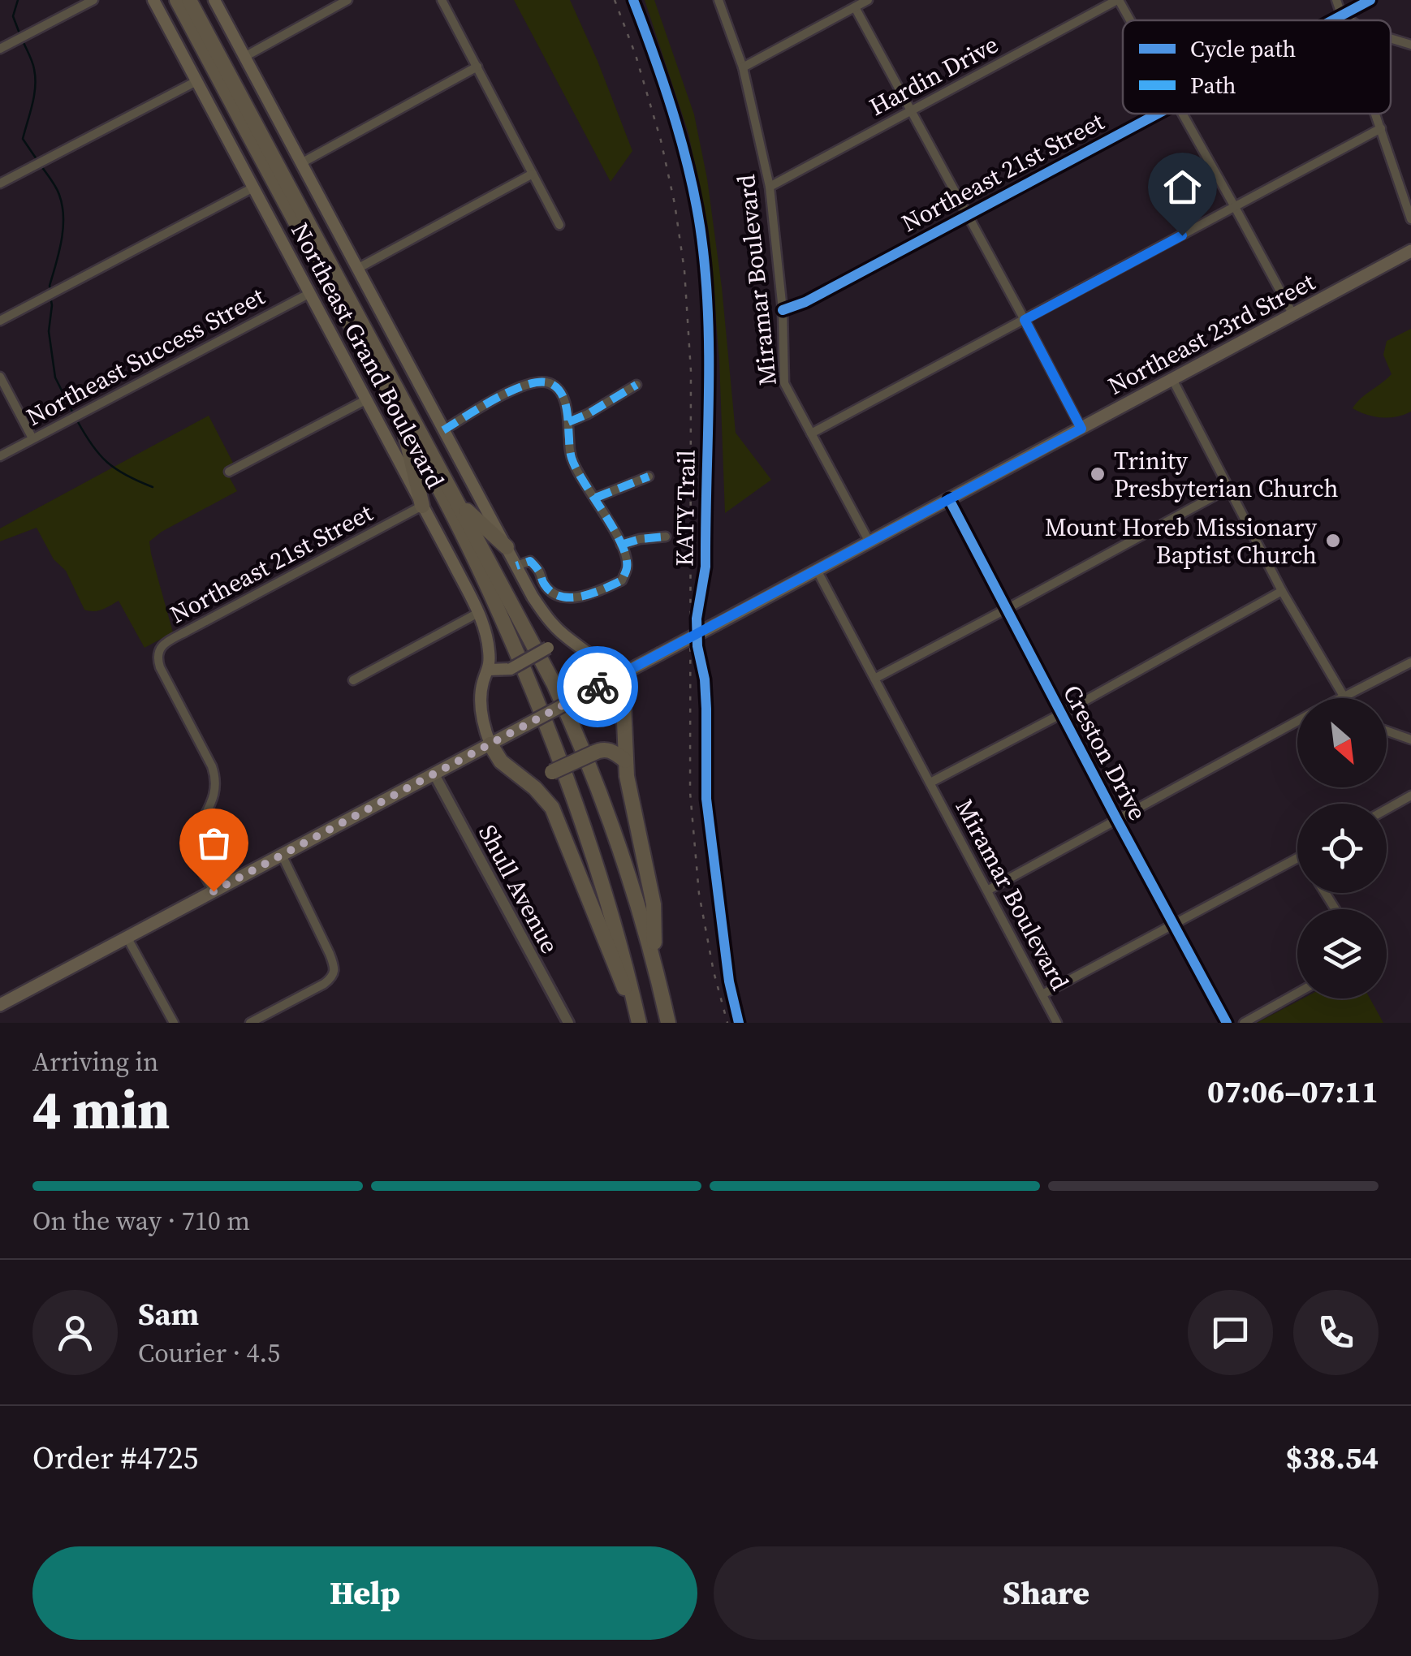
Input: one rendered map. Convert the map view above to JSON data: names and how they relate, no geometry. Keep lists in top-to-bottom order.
{
  "streets": {
    "main road": ["Northeast 23rd Street", "Northeast Grand Boulevard"],
    "street": [
      "Hardin Drive",
      "Northeast 21st Street",
      "Miramar Boulevard",
      "Northeast Success Street",
      "Creston Drive",
      "Shull Avenue"
    ],
    "cycle path": ["KATY Trail"]
  },
  "crossings": [
    ["Hardin Drive", "Miramar Boulevard"],
    ["Northeast 21st Street", "Miramar Boulevard"],
    ["Northeast 21st Street", "Northeast 23rd Street"],
    ["Northeast 21st Street", "Northeast Grand Boulevard"],
    ["Miramar Boulevard", "Northeast 23rd Street"],
    ["Northeast 23rd Street", "Northeast Grand Boulevard"],
    ["Northeast 23rd Street", "Creston Drive"],
    ["Northeast 23rd Street", "Shull Avenue"],
    ["Northeast Grand Boulevard", "Northeast Success Street"]
  ],
  "places": ["Trinity Presbyterian Church", "Mount Horeb Missionary Baptist Church"],
  "legend": ["Cycle path", "Path"],
  "north": "bottom right",
  "page": {
    "heading": ["4 min", "Arriving in", "07:06–07:11"],
    "panel": [
      "Sam",
      "Courier · 4.5",
      "Order #4725",
      "$38.54"
    ],
    "bar": "On the way · 710 m",
    "buttons": ["Help", "Share"]
  }
}
